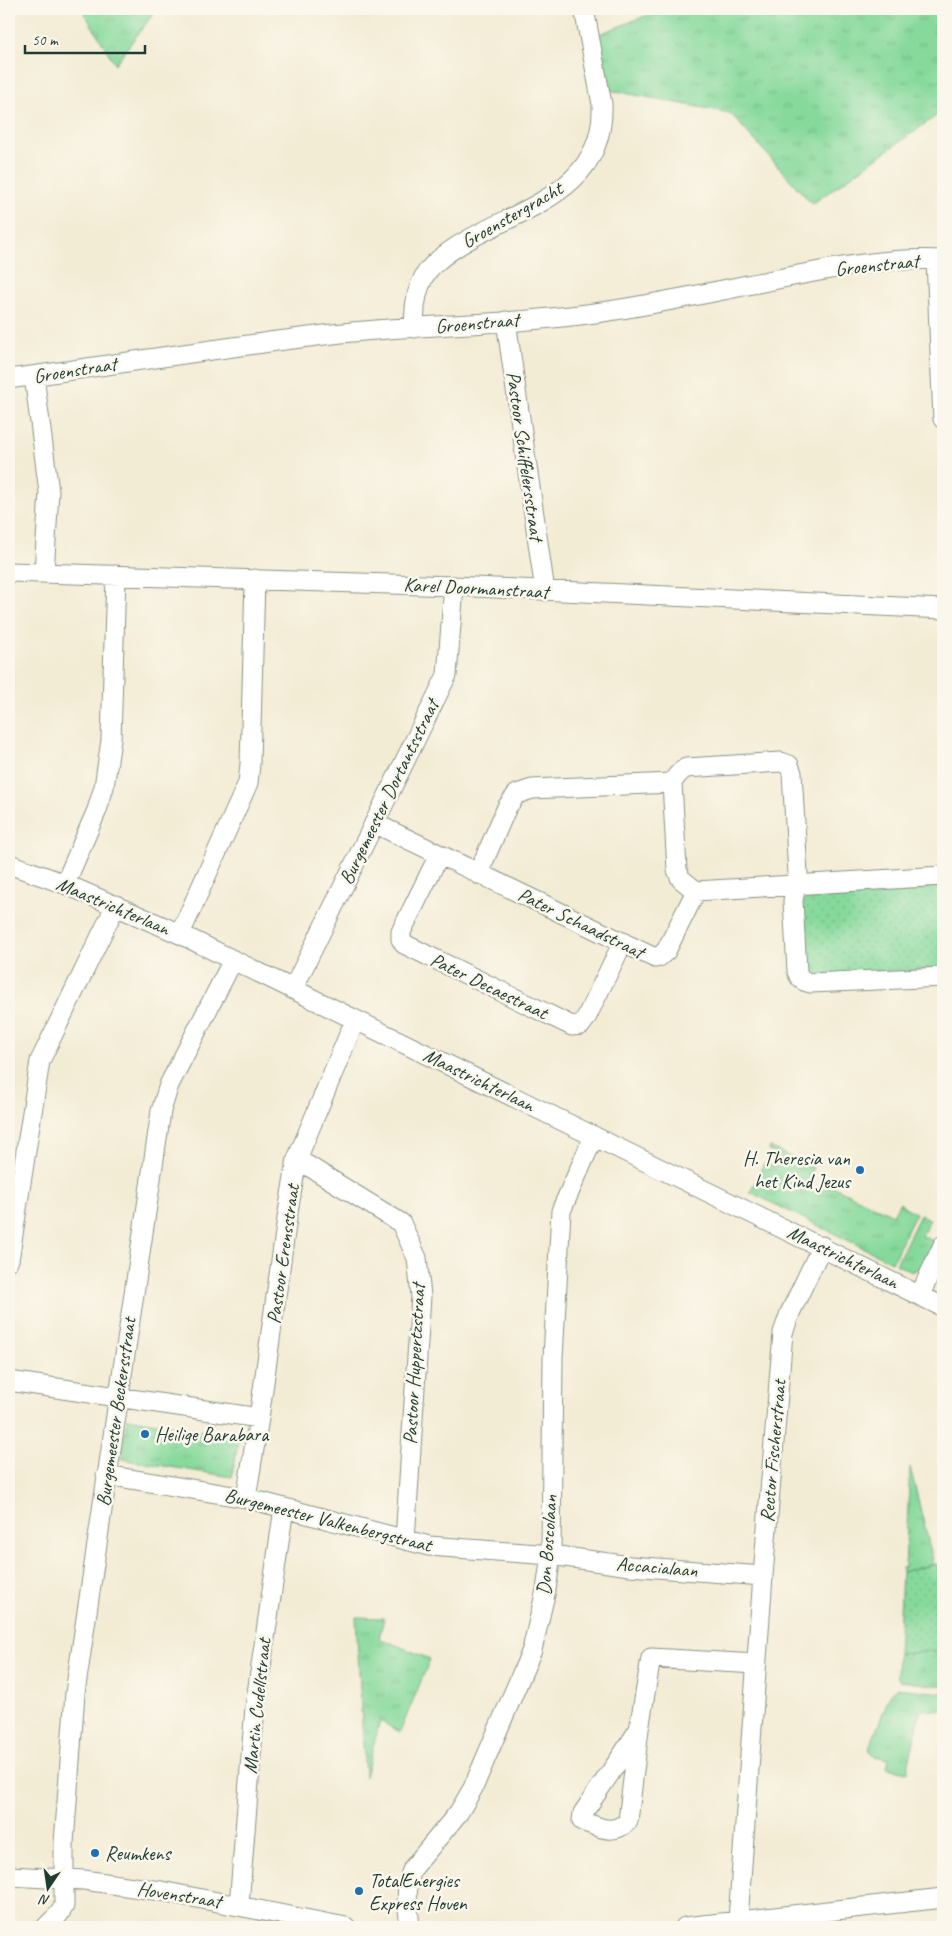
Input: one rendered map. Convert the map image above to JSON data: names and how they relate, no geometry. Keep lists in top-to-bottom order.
{
  "streets": {
    "street": [
      "Groenstergracht",
      "Groenstraat",
      "Pastoor Schiffelersstraat",
      "Karel Doormanstraat",
      "Burgemeester Dortantsstraat",
      "Maastrichterlaan",
      "Pater Schaadstraat",
      "Pater Decaestraat",
      "Pastoor Erensstraat",
      "Pastoor Huppertzstraat",
      "Burgemeester Beckersstraat",
      "Rector Fischerstraat",
      "Burgemeester Valkenbergstraat",
      "Don Boscolaan",
      "Accacialaan",
      "Martin Cudellstraat",
      "Hovenstraat"
    ]
  },
  "crossings": [
    ["Groenstergracht", "Groenstraat"],
    ["Groenstraat", "Pastoor Schiffelersstraat"],
    ["Pastoor Schiffelersstraat", "Karel Doormanstraat"],
    ["Karel Doormanstraat", "Burgemeester Dortantsstraat"],
    ["Burgemeester Dortantsstraat", "Maastrichterlaan"],
    ["Burgemeester Dortantsstraat", "Pater Schaadstraat"],
    ["Maastrichterlaan", "Pastoor Erensstraat"],
    ["Maastrichterlaan", "Burgemeester Beckersstraat"],
    ["Maastrichterlaan", "Rector Fischerstraat"],
    ["Maastrichterlaan", "Don Boscolaan"],
    ["Pater Schaadstraat", "Pater Decaestraat"],
    ["Pastoor Erensstraat", "Pastoor Huppertzstraat"],
    ["Pastoor Erensstraat", "Burgemeester Valkenbergstraat"],
    ["Pastoor Huppertzstraat", "Burgemeester Valkenbergstraat"],
    ["Burgemeester Beckersstraat", "Burgemeester Valkenbergstraat"],
    ["Burgemeester Beckersstraat", "Hovenstraat"],
    ["Rector Fischerstraat", "Accacialaan"],
    ["Burgemeester Valkenbergstraat", "Don Boscolaan"],
    ["Burgemeester Valkenbergstraat", "Accacialaan"],
    ["Burgemeester Valkenbergstraat", "Martin Cudellstraat"],
    ["Don Boscolaan", "Accacialaan"],
    ["Martin Cudellstraat", "Hovenstraat"]
  ],
  "places": [
    "H. Theresia van het Kind Jezus",
    "Heilige Barabara",
    "Reumkens",
    "TotalEnergies Express Hoven"
  ],
  "scale_bar": "50 m",
  "north": "bottom"
}
